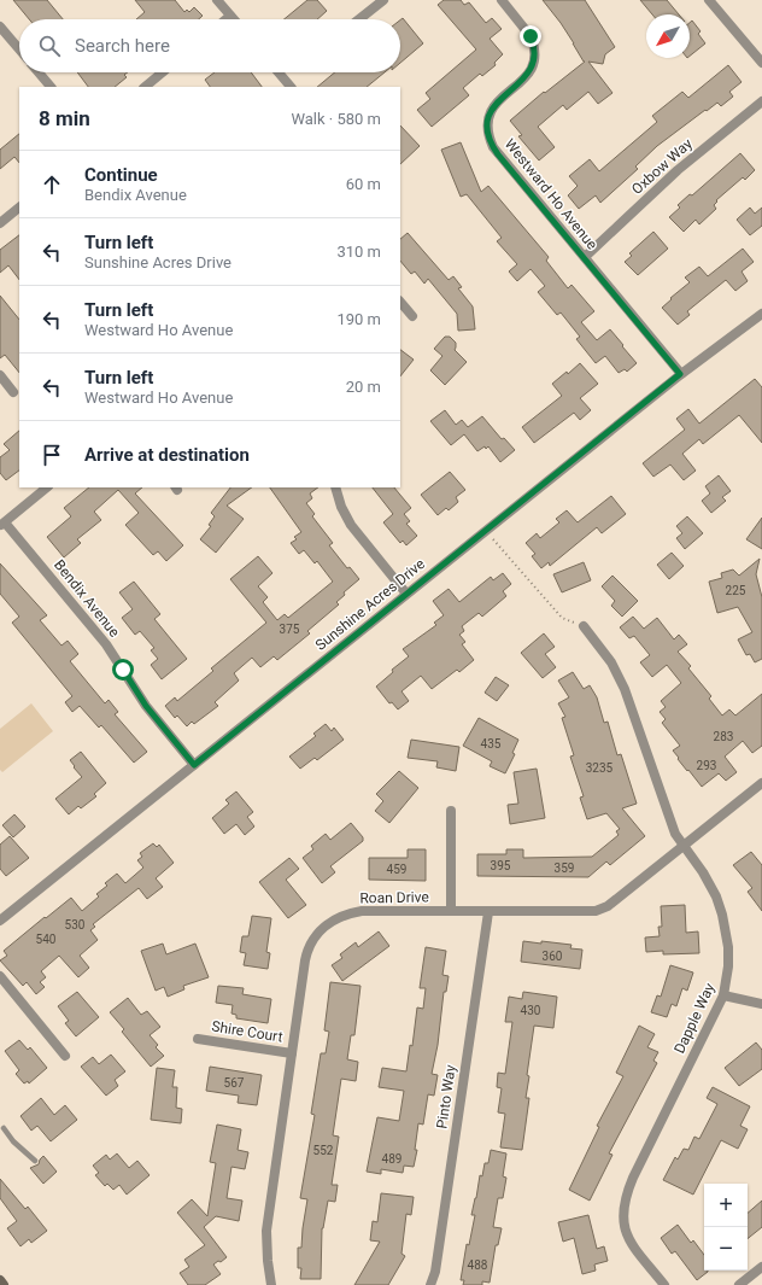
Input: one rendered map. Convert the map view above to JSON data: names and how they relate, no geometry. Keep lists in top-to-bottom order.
{
  "streets": {
    "street": [
      "Oxbow Way",
      "Westward Ho Avenue",
      "Bendix Avenue",
      "Sunshine Acres Drive",
      "Roan Drive",
      "Dapple Way",
      "Shire Court",
      "Pinto Way"
    ]
  },
  "crossings": [
    ["Oxbow Way", "Westward Ho Avenue"],
    ["Westward Ho Avenue", "Sunshine Acres Drive"],
    ["Bendix Avenue", "Sunshine Acres Drive"],
    ["Roan Drive", "Dapple Way"],
    ["Roan Drive", "Shire Court"],
    ["Roan Drive", "Pinto Way"]
  ],
  "house_numbers": [
    "225",
    "375",
    "283",
    "435",
    "293",
    "3235",
    "395",
    "359",
    "459",
    "530",
    "540",
    "360",
    "430",
    "567",
    "552",
    "489",
    "488"
  ],
  "north": "bottom left",
  "page": {
    "search": "Search here",
    "heading": ["8 min", "Walk · 580 m"],
    "list": [
      ["Continue", "Bendix Avenue", "60 m"],
      ["Turn left", "Sunshine Acres Drive", "310 m"],
      ["Turn left", "Westward Ho Avenue", "190 m"],
      ["Turn left", "Westward Ho Avenue", "20 m"],
      "Arrive at destination"
    ],
    "map_buttons": ["+", "−"]
  }
}
